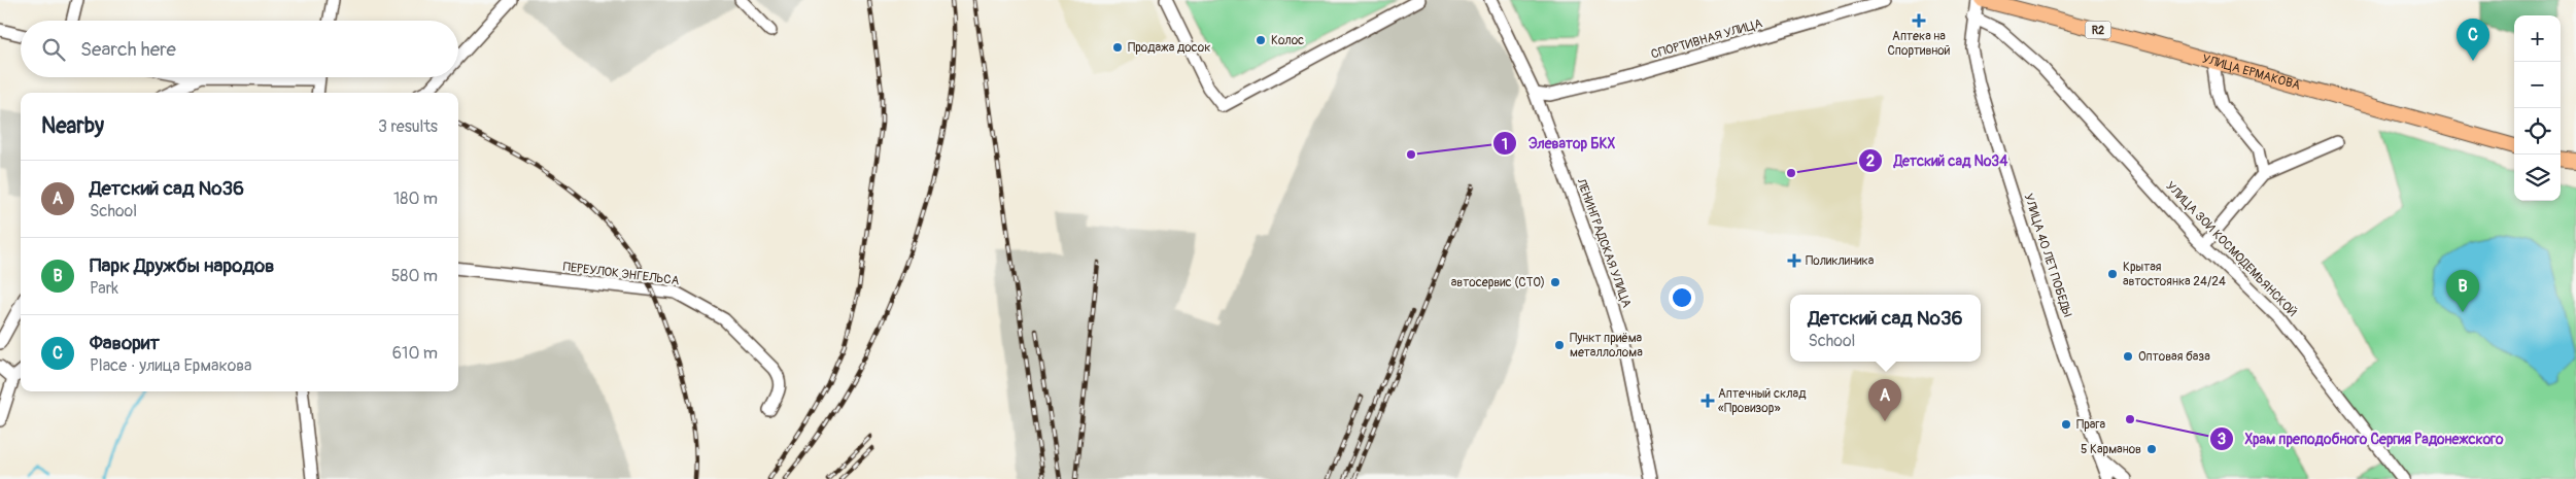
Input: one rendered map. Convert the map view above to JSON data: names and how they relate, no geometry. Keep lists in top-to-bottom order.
{
  "streets": {
    "main road": ["R2", "УЛИЦА ЕРМАКОВА"],
    "street": [
      "СПОРТИВНАЯ УЛИЦА",
      "ЛЕНИНГРАДСКАЯ УЛИЦА",
      "УЛИЦА ЗОИ КОСМОДЕМЬЯНСКОЙ",
      "УЛИЦА 40 ЛЕТ ПОБЕДЫ",
      "ПЕРЕУЛОК ЭНГЕЛЬСА"
    ]
  },
  "crossings": [
    ["СПОРТИВНАЯ УЛИЦА", "ЛЕНИНГРАДСКАЯ УЛИЦА"],
    ["УЛИЦА ЗОИ КОСМОДЕМЬЯНСКОЙ", "УЛИЦА 40 ЛЕТ ПОБЕДЫ"]
  ],
  "places": {
    "health": ["Аптека на Спортивной", "Поликлиника", "Аптечный склад «Провизор»"],
    "other": [
      "Колос",
      "Продажа досок",
      "Элеватор БКХ",
      "Детский сад №34",
      "Крытая автостоянка 24/24",
      "автосервис (СТО)",
      "Пункт приёма металлолома",
      "Оптовая база",
      "Храм преподобного Сергия Радонежского",
      "Прага",
      "5 Карманов"
    ]
  },
  "page": {
    "map_buttons": ["+", "−"],
    "pins": ["C", "B", "A"],
    "search": "Search here",
    "heading": ["Nearby", "3 results"],
    "list": [
      {
        "mark": "A",
        "name": "Детский сад №36",
        "note": "School",
        "value": "180 m"
      },
      {
        "mark": "B",
        "name": "Парк Дружбы народов",
        "note": "Park",
        "value": "580 m"
      },
      {
        "mark": "C",
        "name": "Фаворит",
        "note": "Place · улица Ермакова",
        "value": "610 m"
      }
    ],
    "popup": ["Детский сад №36", "School"]
  }
}
